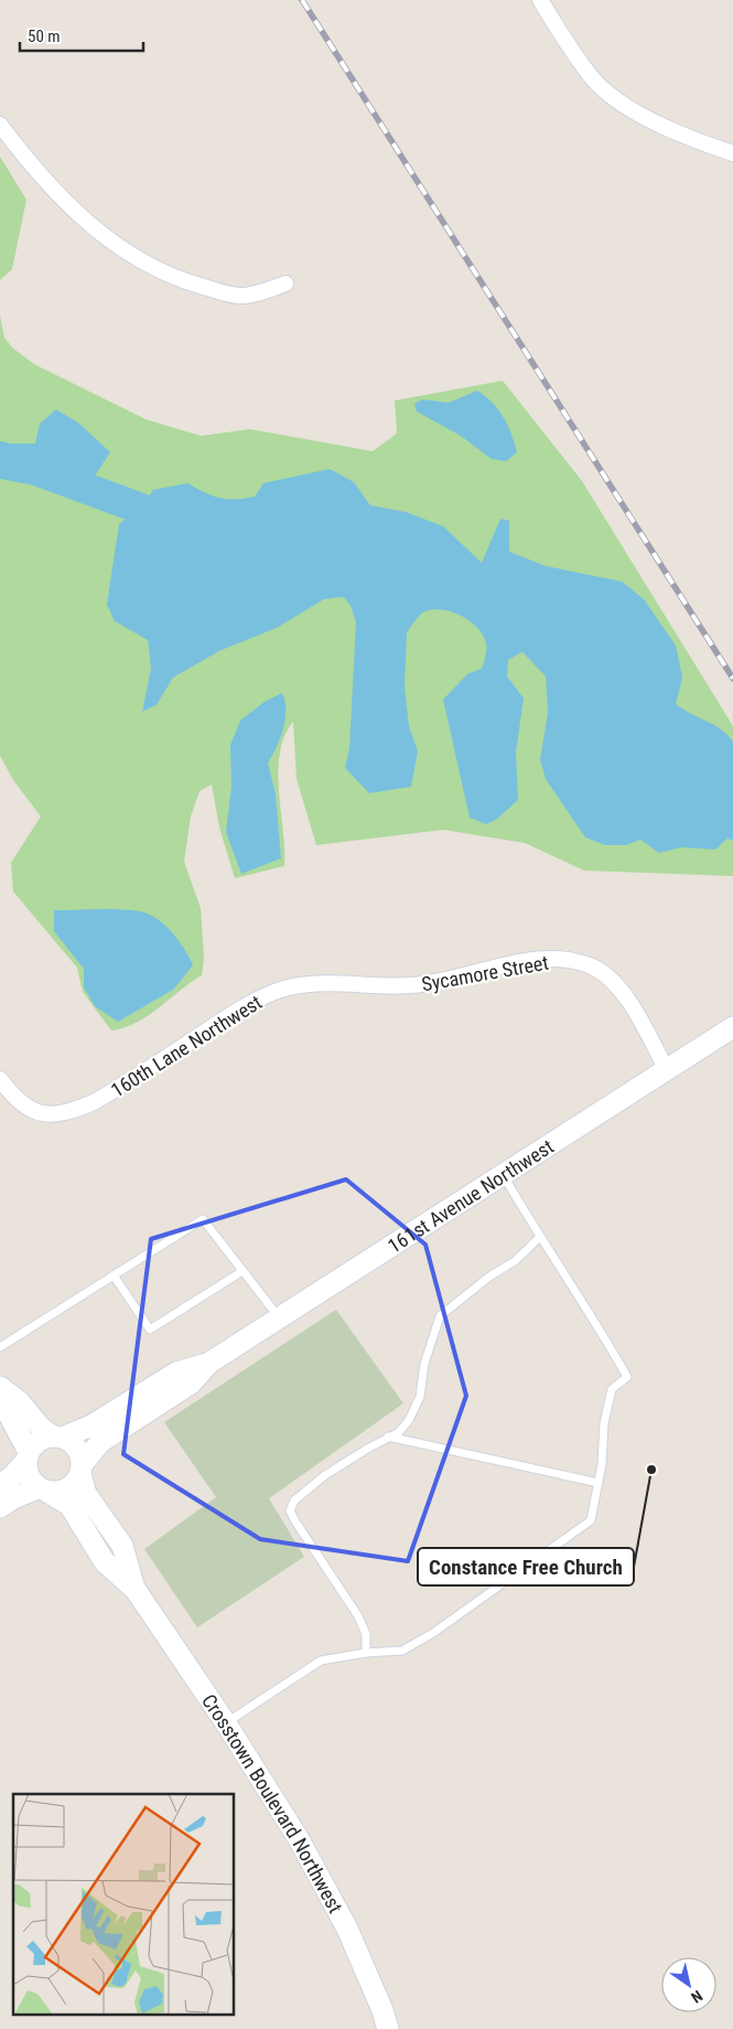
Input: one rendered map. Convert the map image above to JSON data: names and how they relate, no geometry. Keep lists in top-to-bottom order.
{
  "streets": {
    "main road": ["161st Avenue Northwest", "Crosstown Boulevard Northwest"],
    "street": ["Sycamore Street", "160th Lane Northwest"]
  },
  "crossings": [
    ["Sycamore Street", "160th Lane Northwest"],
    ["Sycamore Street", "161st Avenue Northwest"],
    ["161st Avenue Northwest", "Crosstown Boulevard Northwest"]
  ],
  "places": ["Constance Free Church"],
  "scale_bar": "50 m",
  "north": "bottom right"
}
